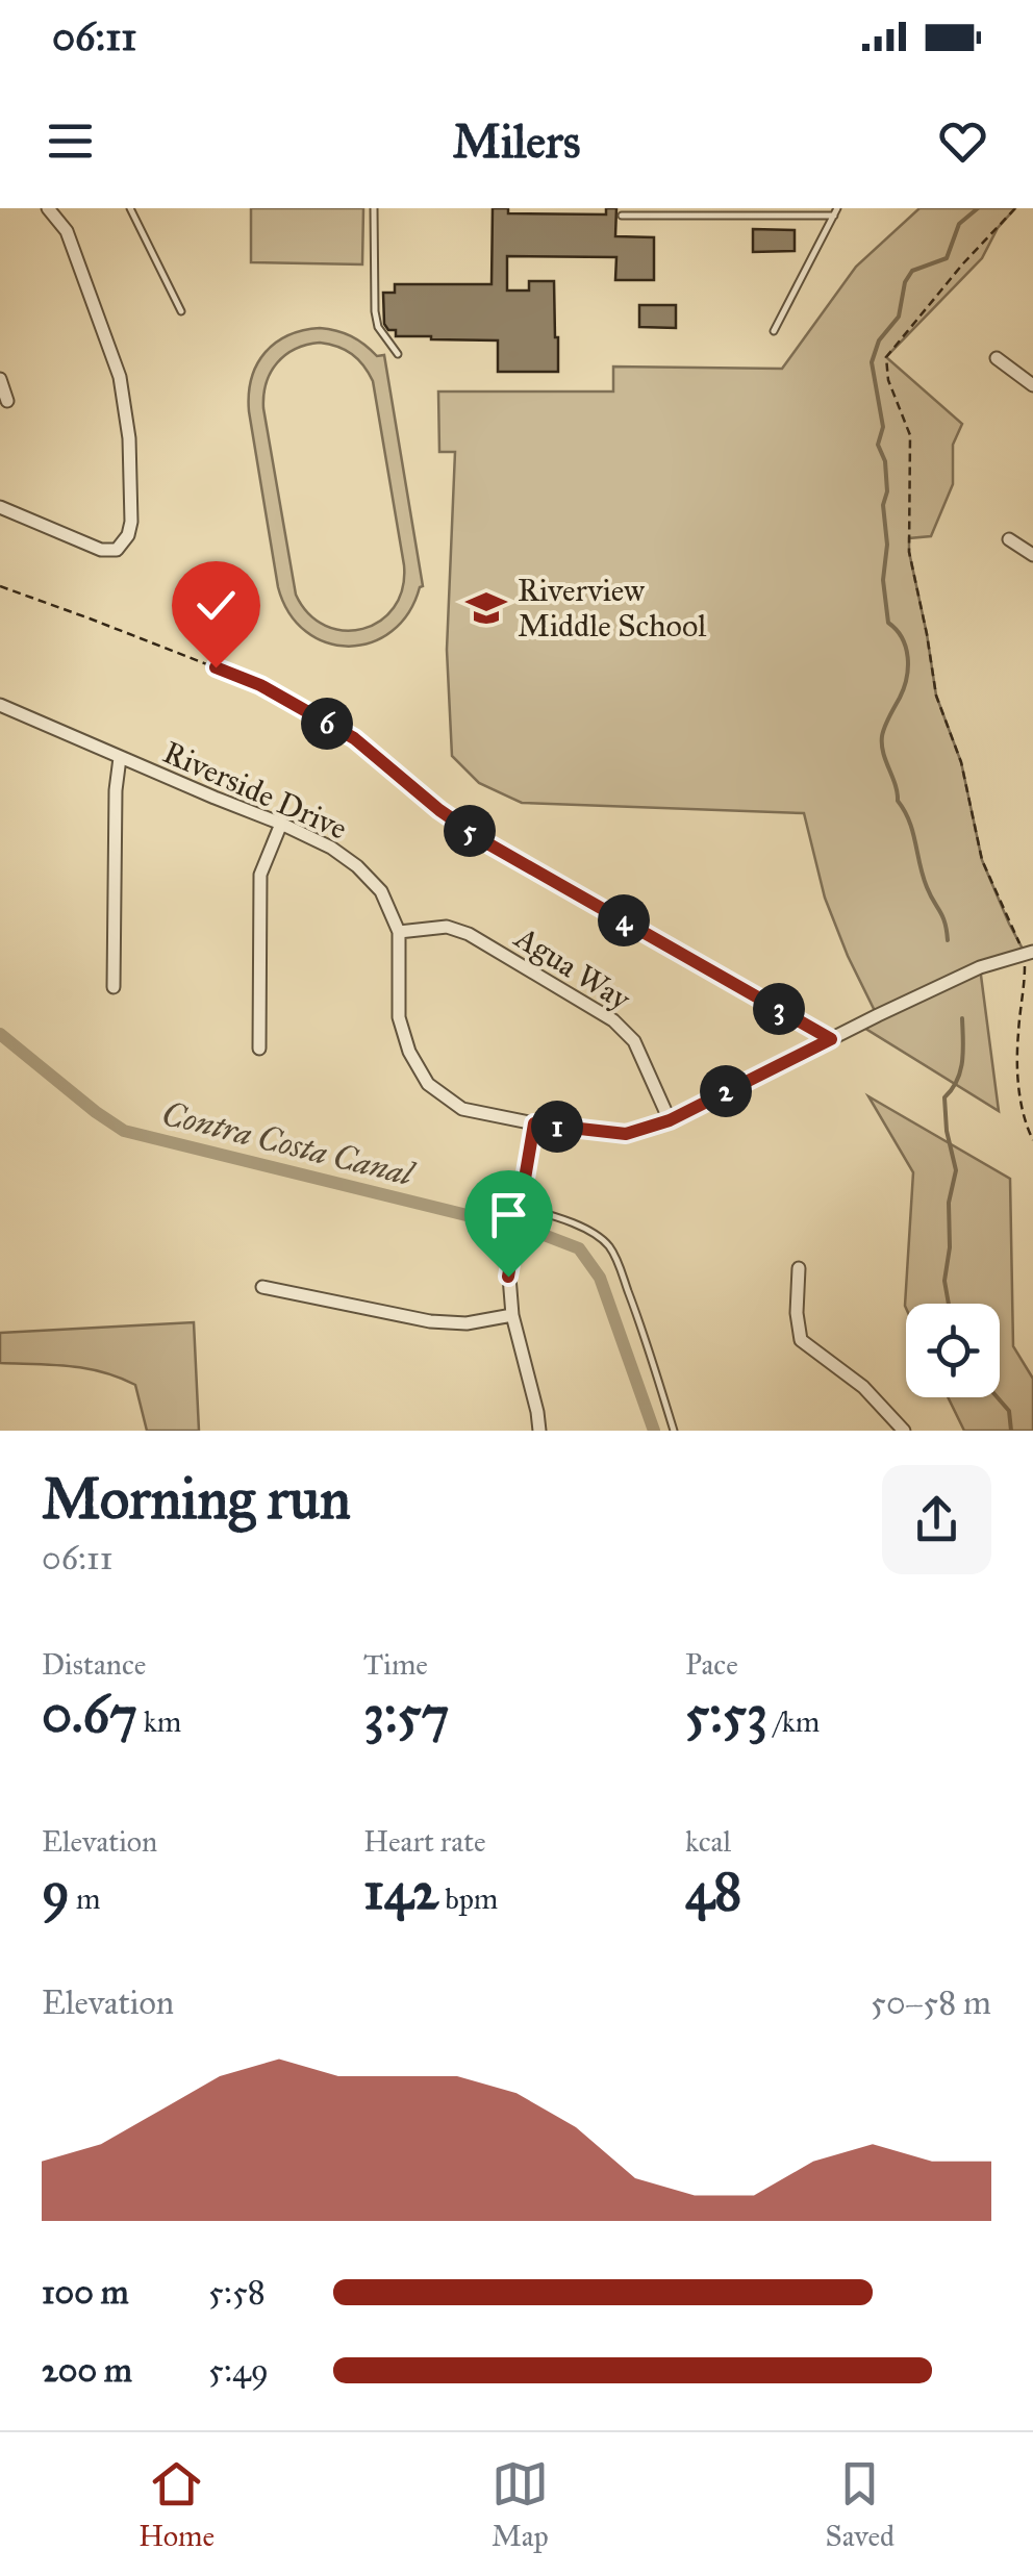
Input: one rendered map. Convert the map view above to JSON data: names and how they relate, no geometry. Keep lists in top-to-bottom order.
{
  "streets": {
    "street": ["Riverside Drive", "Agua Way"]
  },
  "crossings": [
    ["Riverside Drive", "Agua Way"]
  ],
  "water": ["Contra Costa Canal"],
  "places": {
    "school or university": ["Riverview Middle School"]
  },
  "page": {
    "status": "06:11",
    "header": "Milers",
    "pins": [
      "6",
      "5",
      "4",
      "3",
      "2",
      "1"
    ],
    "heading": ["Morning run", "06:11"],
    "stats": [
      ["Distance", "0.67 km"],
      ["Time", "3:57"],
      ["Pace", "5:53 /km"],
      ["Elevation", "9 m"],
      ["Heart rate", "142 bpm"],
      ["kcal", "48"]
    ],
    "chart": ["Elevation", "50–58 m"],
    "list": [
      {
        "name": "100 m",
        "note": "5:58"
      },
      {
        "name": "200 m",
        "note": "5:49"
      }
    ],
    "tabs": ["Home", "Map", "Saved"]
  }
}
